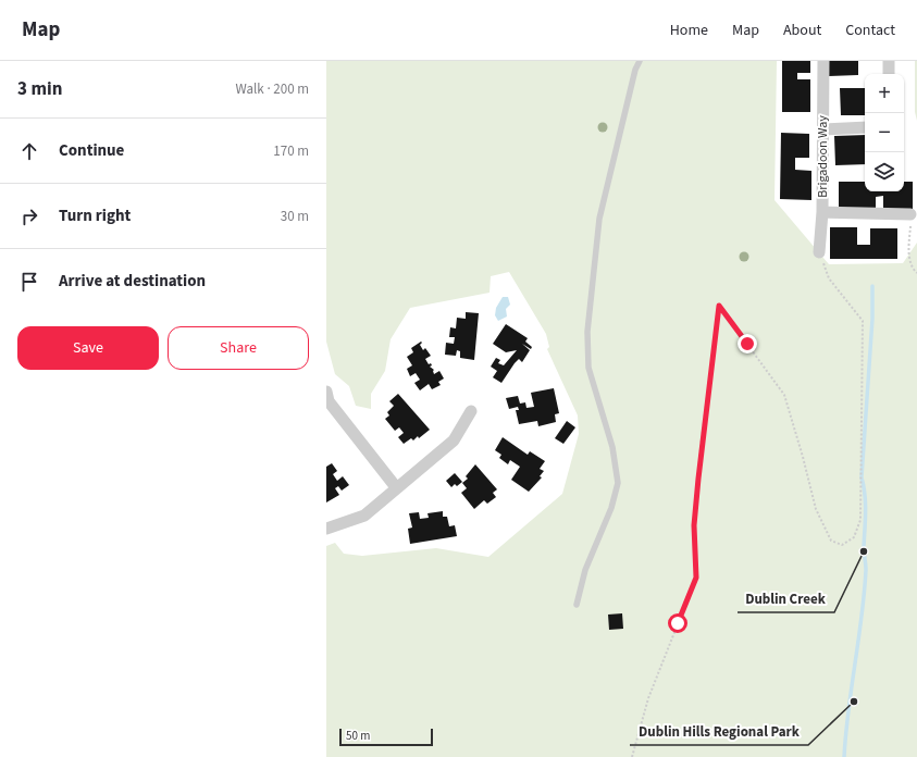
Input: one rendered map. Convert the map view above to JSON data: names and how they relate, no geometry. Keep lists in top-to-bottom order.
{
  "streets": {
    "street": ["Brigadoon Way"]
  },
  "places": ["Dublin Creek", "Dublin Hills Regional Park"],
  "scale_bar": "50 m",
  "page": {
    "header": "Map",
    "nav": [
      "Home",
      "Map",
      "About",
      "Contact"
    ],
    "heading": ["3 min", "Walk · 200 m"],
    "map_buttons": ["+", "−"],
    "list": [
      ["Continue", "170 m"],
      ["Turn right", "30 m"],
      "Arrive at destination"
    ],
    "buttons": ["Save", "Share"],
    "scale": "50 m"
  }
}
